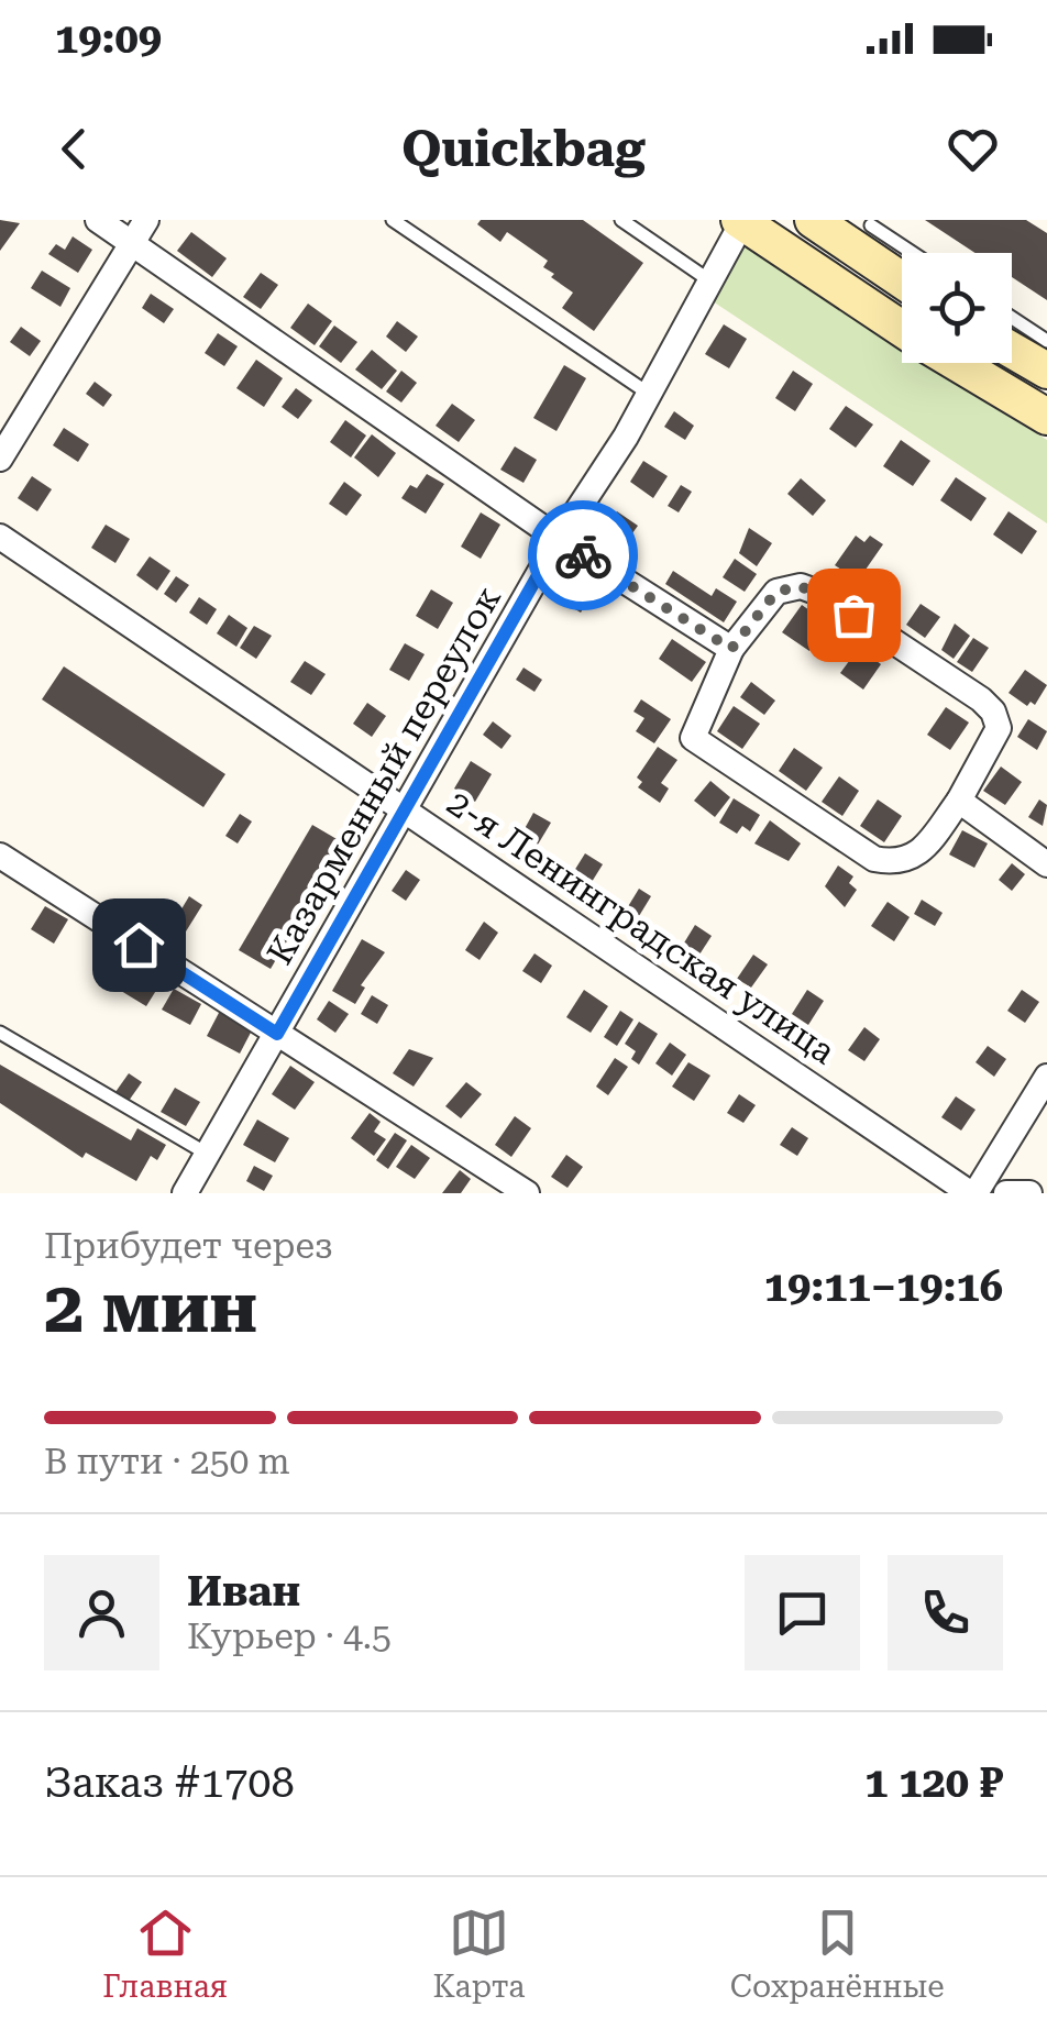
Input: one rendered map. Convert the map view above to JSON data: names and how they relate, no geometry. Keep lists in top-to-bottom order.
{
  "streets": {
    "street": ["Казарменный переулок", "2-я Ленинградская улица"]
  },
  "crossings": [
    ["Казарменный переулок", "2-я Ленинградская улица"]
  ],
  "page": {
    "status": "19:09",
    "header": "Quickbag",
    "heading": ["2 мин", "Прибудет через", "19:11–19:16"],
    "panel": [
      "Иван",
      "Курьер · 4.5",
      "Заказ #1708",
      "1 120 ₽"
    ],
    "bar": "В пути · 250 m",
    "tabs": ["Главная", "Карта", "Сохранённые"]
  }
}
